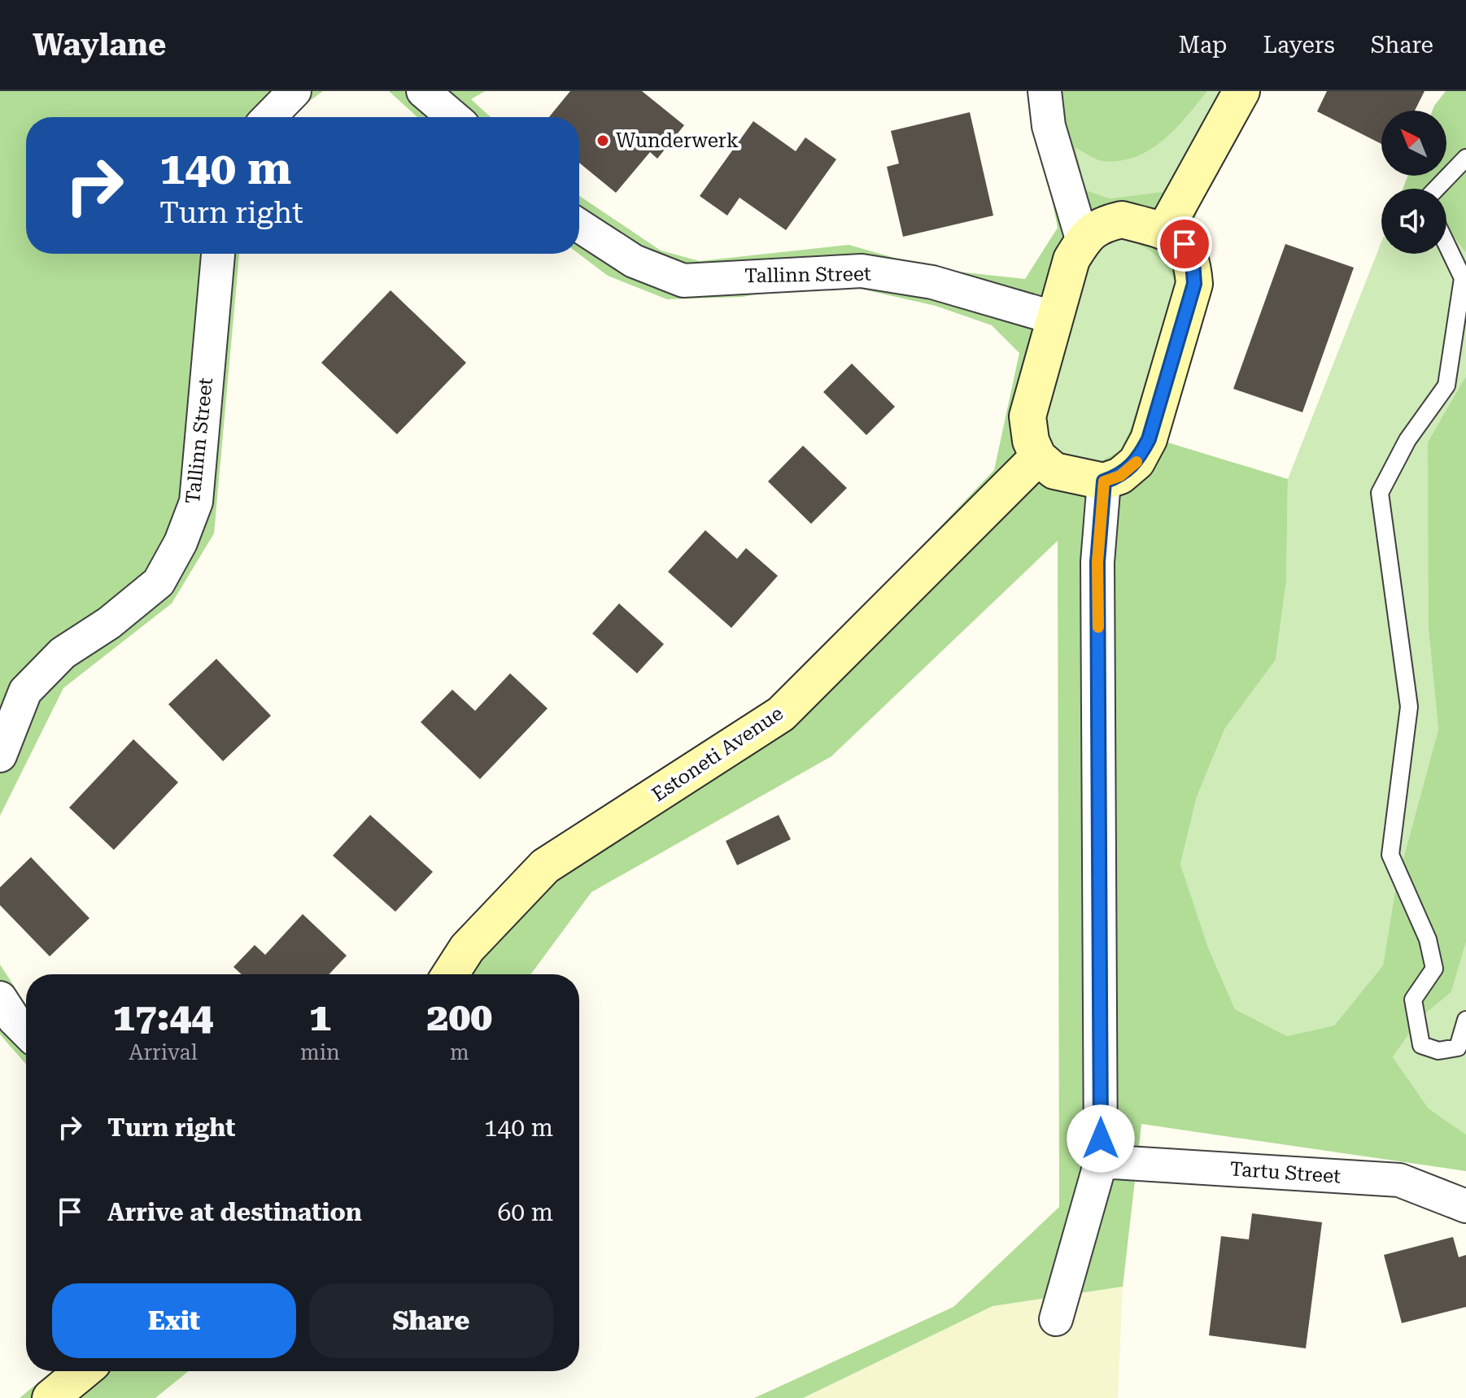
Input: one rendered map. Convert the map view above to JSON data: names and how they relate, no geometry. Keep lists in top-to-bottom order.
{
  "streets": {
    "street": ["Tallinn Street", "Estoneti Avenue", "Tartu Street"]
  },
  "places": ["Wunderwerk"],
  "north": "top left",
  "page": {
    "header": "Waylane",
    "nav": ["Map", "Layers", "Share"],
    "turn": ["140 m", "Turn right"],
    "eta": [
      "17:44",
      "Arrival",
      "1",
      "min",
      "200",
      "m"
    ],
    "list": [
      {
        "name": "Turn right",
        "value": "140 m"
      },
      {
        "name": "Arrive at destination",
        "value": "60 m"
      }
    ],
    "buttons": ["Exit", "Share"]
  }
}
